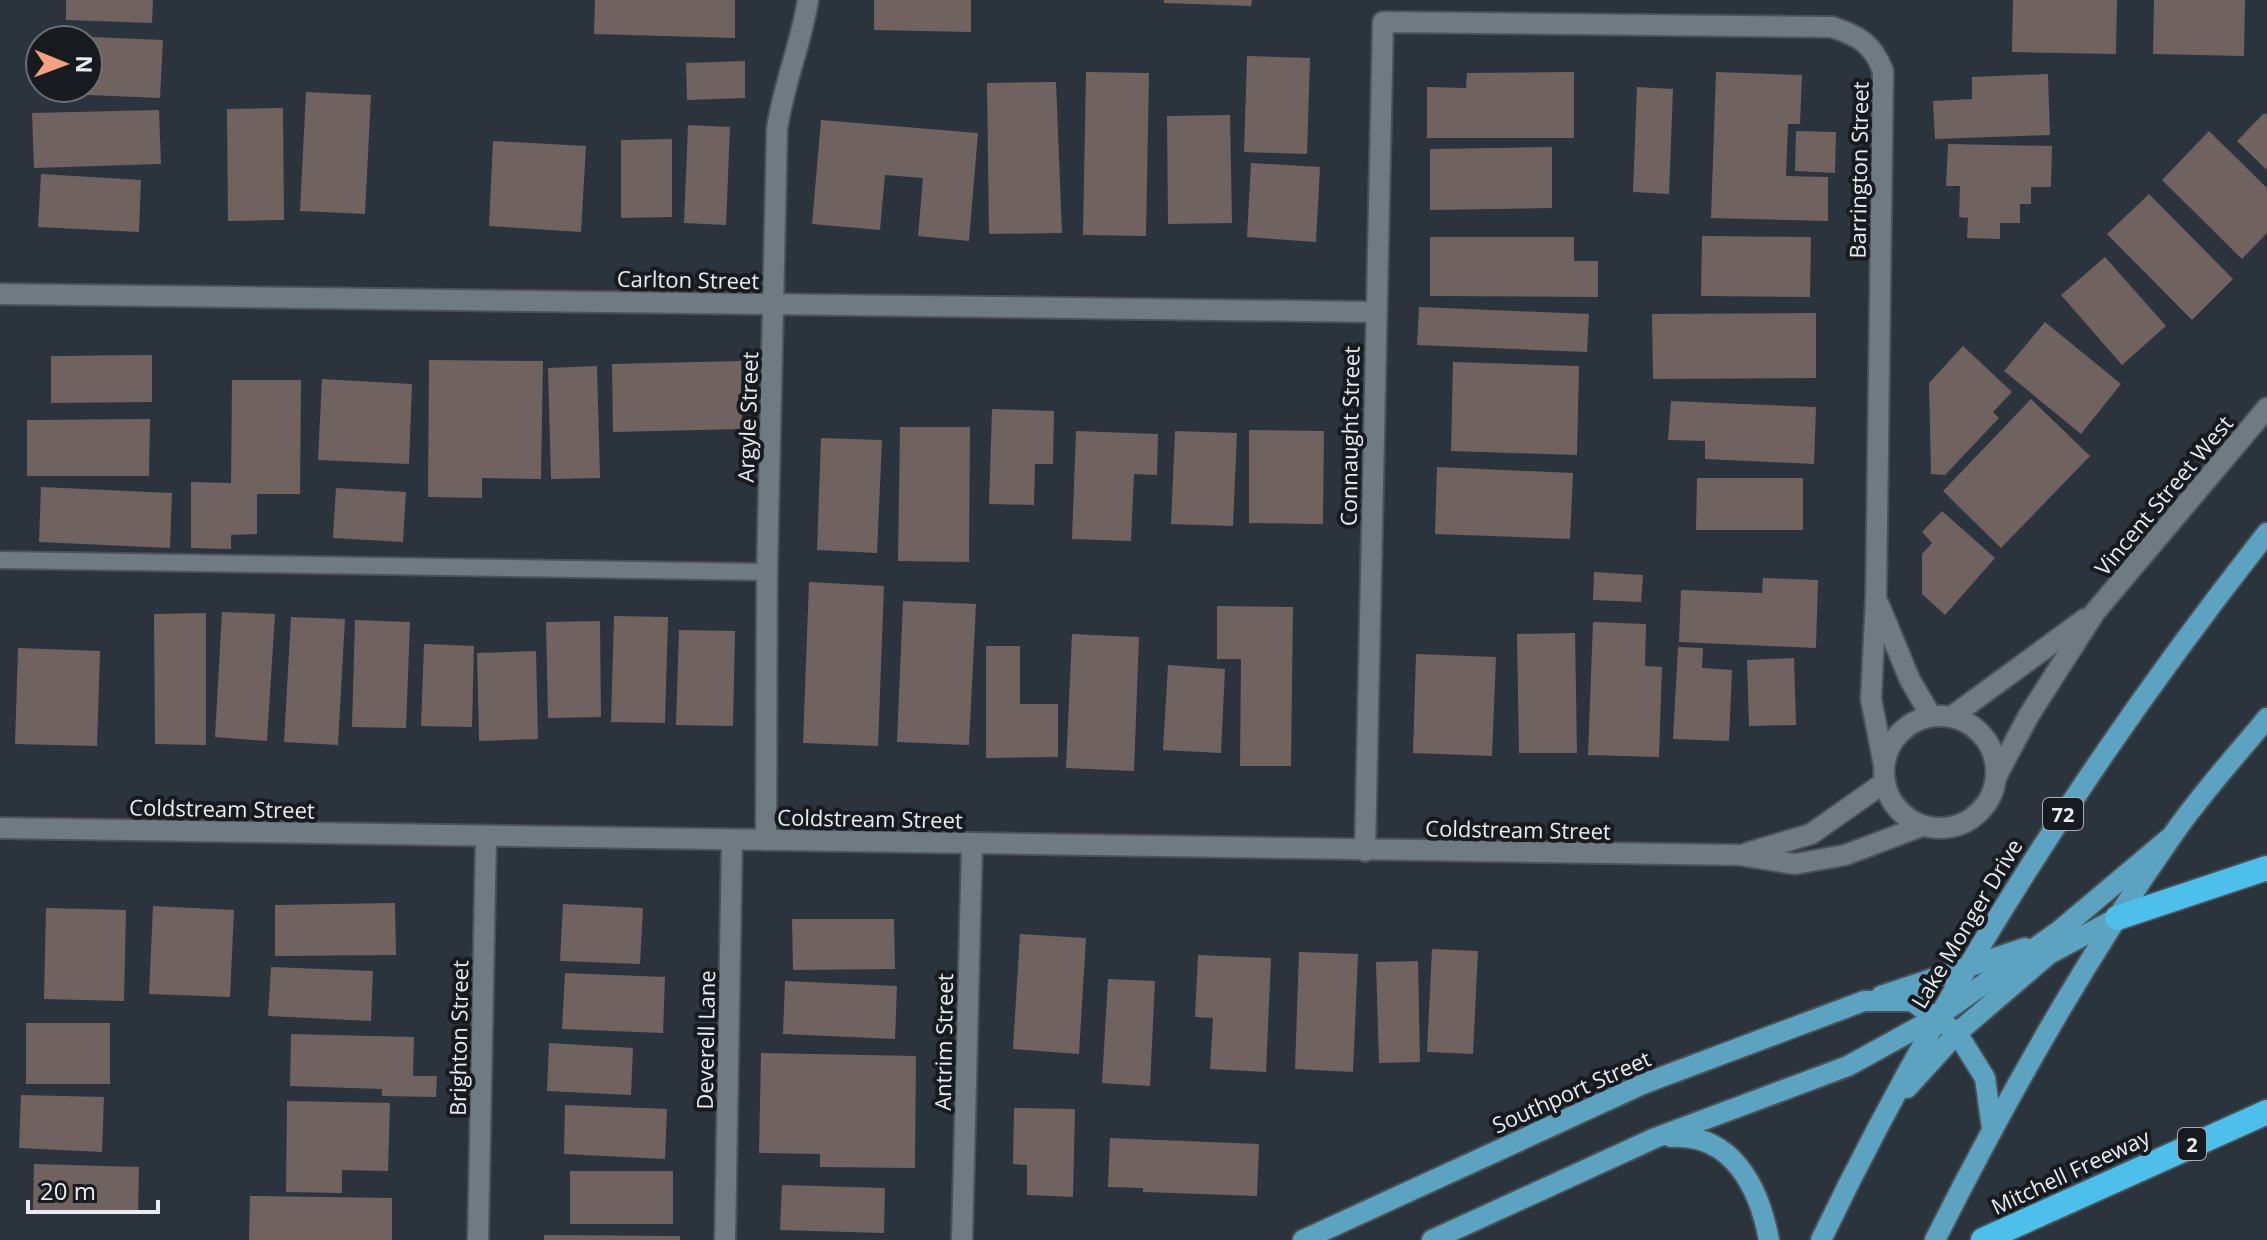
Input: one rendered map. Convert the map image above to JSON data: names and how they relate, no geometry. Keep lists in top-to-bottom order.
{
  "streets": {
    "highway": ["2", "Mitchell Freeway"],
    "main road": ["72", "Lake Monger Drive", "Southport Street"],
    "street": [
      "Barrington Street",
      "Carlton Street",
      "Argyle Street",
      "Connaught Street",
      "Vincent Street West",
      "Coldstream Street",
      "Brighton Street",
      "Deverell Lane",
      "Antrim Street"
    ]
  },
  "crossings": [
    ["Barrington Street", "Connaught Street"],
    ["Barrington Street", "Vincent Street West"],
    ["Barrington Street", "Coldstream Street"],
    ["Carlton Street", "Argyle Street"],
    ["Carlton Street", "Connaught Street"],
    ["Argyle Street", "Coldstream Street"],
    ["Connaught Street", "Coldstream Street"],
    ["Vincent Street West", "Coldstream Street"],
    ["Coldstream Street", "Brighton Street"],
    ["Coldstream Street", "Deverell Lane"],
    ["Coldstream Street", "Antrim Street"],
    ["Lake Monger Drive", "Southport Street"]
  ],
  "scale_bar": "20 m",
  "north": "right"
}
